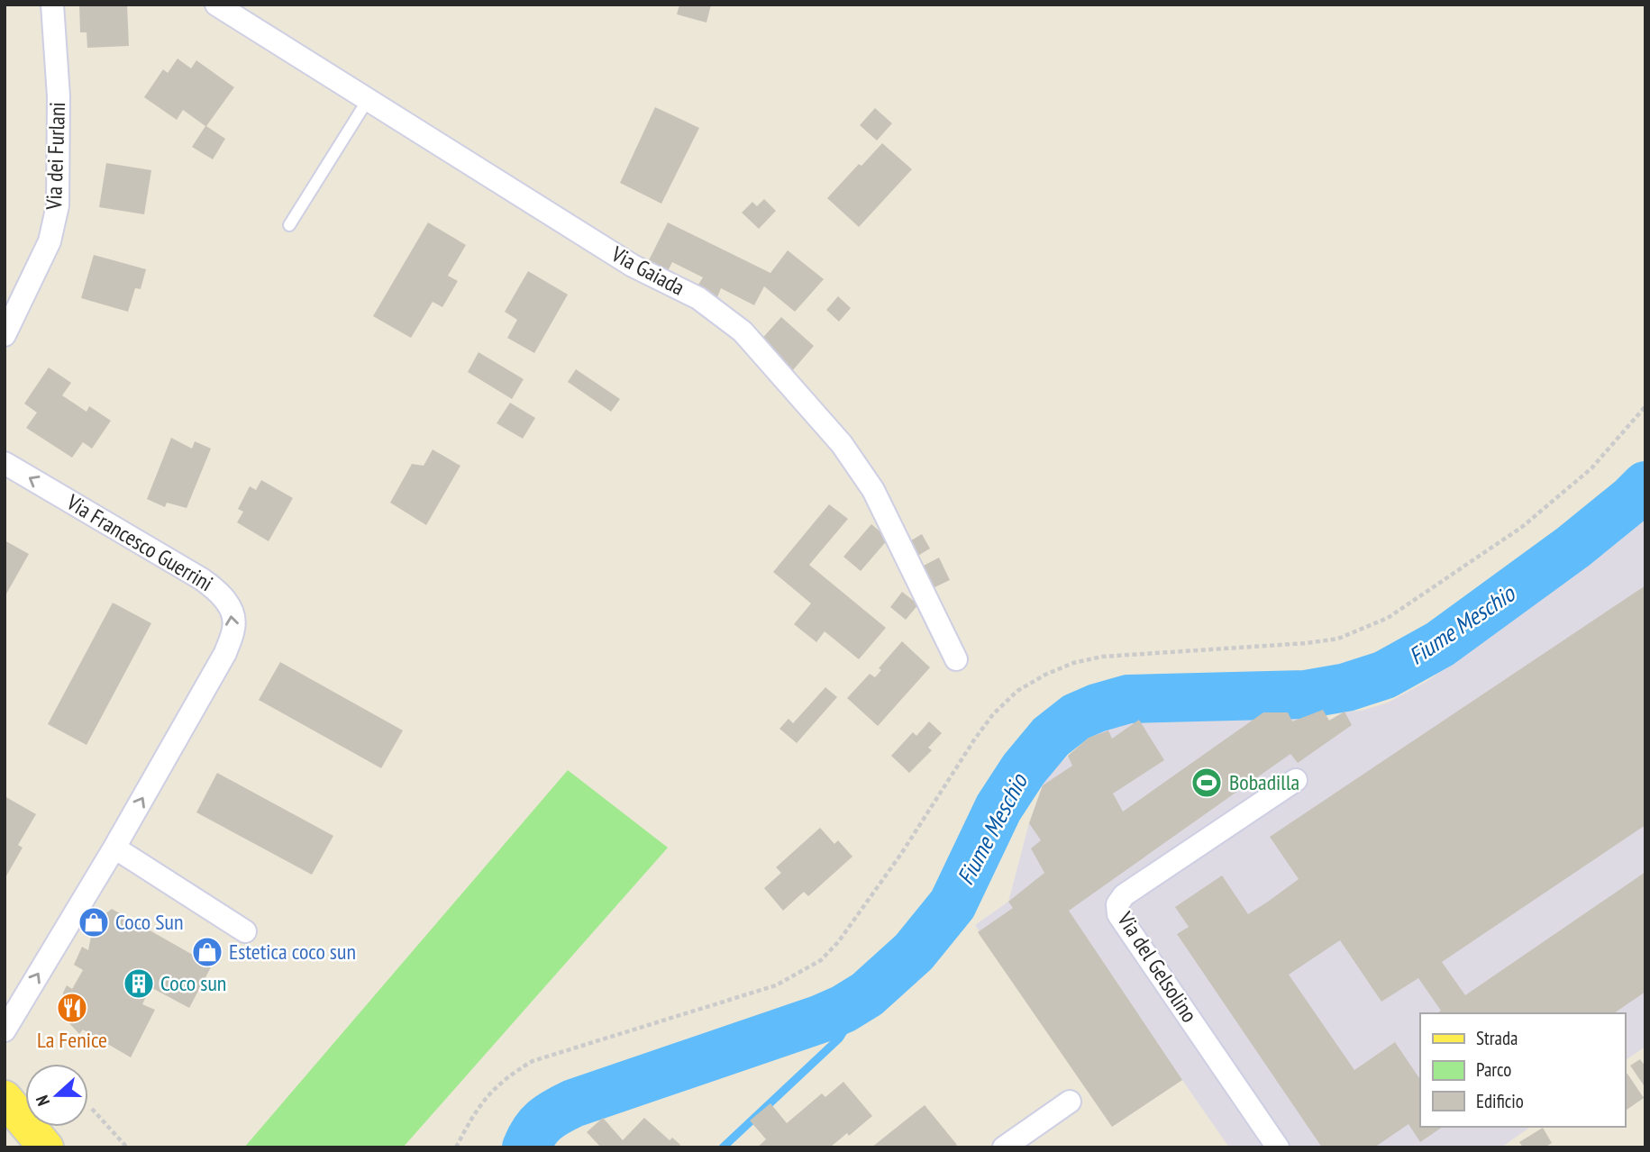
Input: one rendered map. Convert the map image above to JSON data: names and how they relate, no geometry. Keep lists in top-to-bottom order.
{
  "streets": {
    "street": [
      "Via dei Furlani",
      "Via Gaiada",
      "Via Francesco Guerrini",
      "Via del Gelsolino"
    ]
  },
  "water": ["Fiume Meschio"],
  "places": {
    "sports": ["Bobadilla"],
    "shop": ["Coco Sun", "Estetica coco sun"],
    "building": ["Coco sun"],
    "restaurant": ["La Fenice"]
  },
  "legend": ["Strada", "Parco", "Edificio"],
  "north": "left"
}
